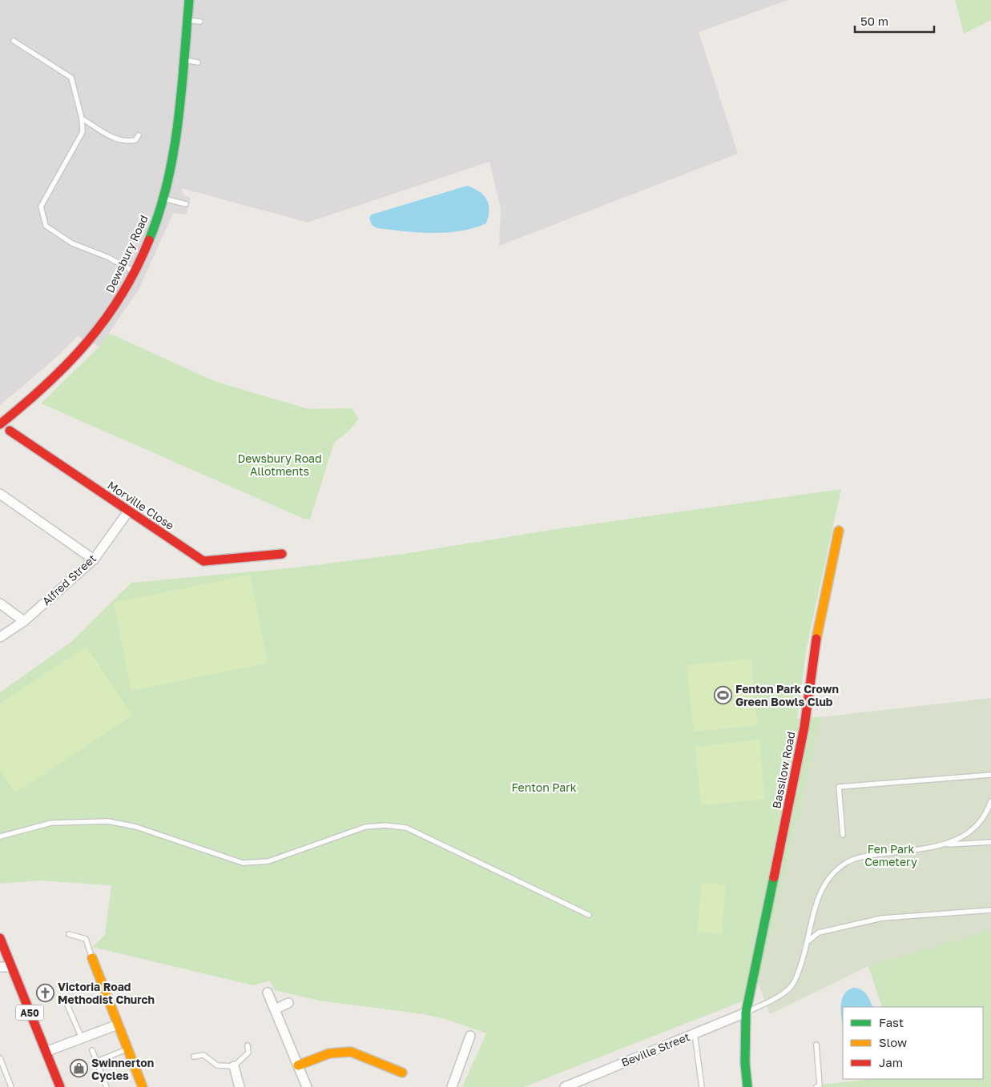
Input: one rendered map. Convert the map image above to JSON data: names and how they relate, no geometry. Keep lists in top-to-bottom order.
{
  "streets": {
    "street": [
      "Dewsbury Road",
      "Morville Close",
      "Alfred Street",
      "Bassilow Road",
      "A50",
      "Beville Street"
    ]
  },
  "crossings": [
    ["Dewsbury Road", "Morville Close"],
    ["Morville Close", "Alfred Street"],
    ["Bassilow Road", "Beville Street"]
  ],
  "parks": ["Dewsbury Road Allotments", "Fenton Park", "Fen Park Cemetery"],
  "places": {
    "sports": ["Fenton Park Crown Green Bowls Club"],
    "church": ["Victoria Road Methodist Church"],
    "shop": ["Swinnerton Cycles"]
  },
  "legend": ["Fast", "Slow", "Jam"],
  "scale_bar": "50 m"
}
